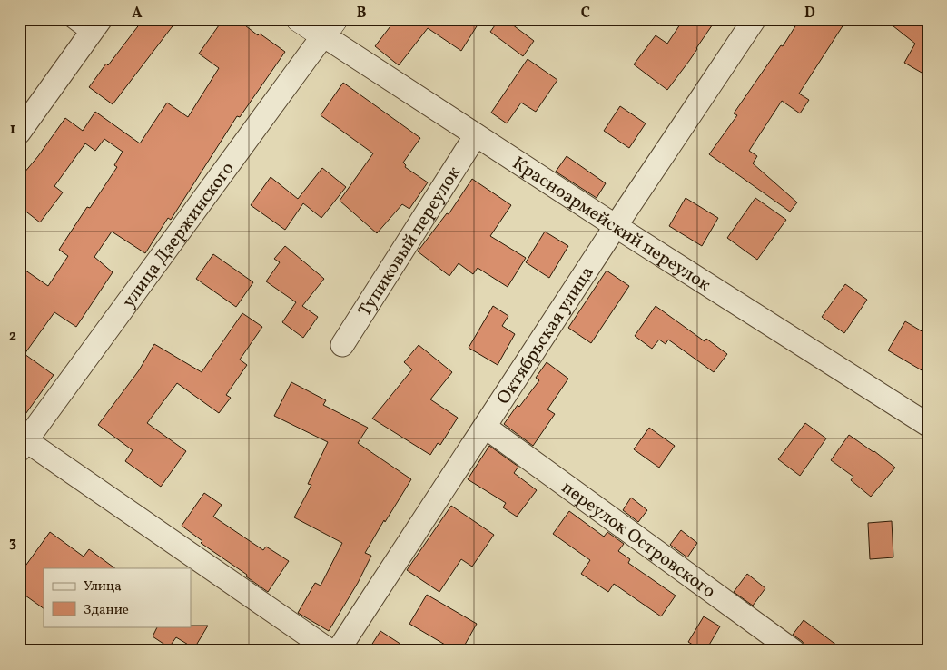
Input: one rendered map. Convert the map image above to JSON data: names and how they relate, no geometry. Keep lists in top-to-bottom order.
{
  "streets": {
    "street": [
      "Красноармейский переулок",
      "улица Дзержинского",
      "Тупиковый переулок",
      "Октябрьская улица",
      "переулок Островского"
    ]
  },
  "crossings": [
    ["Красноармейский переулок", "улица Дзержинского"],
    ["Красноармейский переулок", "Тупиковый переулок"],
    ["Красноармейский переулок", "Октябрьская улица"],
    ["Октябрьская улица", "переулок Островского"]
  ],
  "legend": ["Улица", "Здание"],
  "grid": {
    "columns": [
      "A",
      "B",
      "C",
      "D"
    ],
    "rows": ["1", "2", "3"]
  }
}
